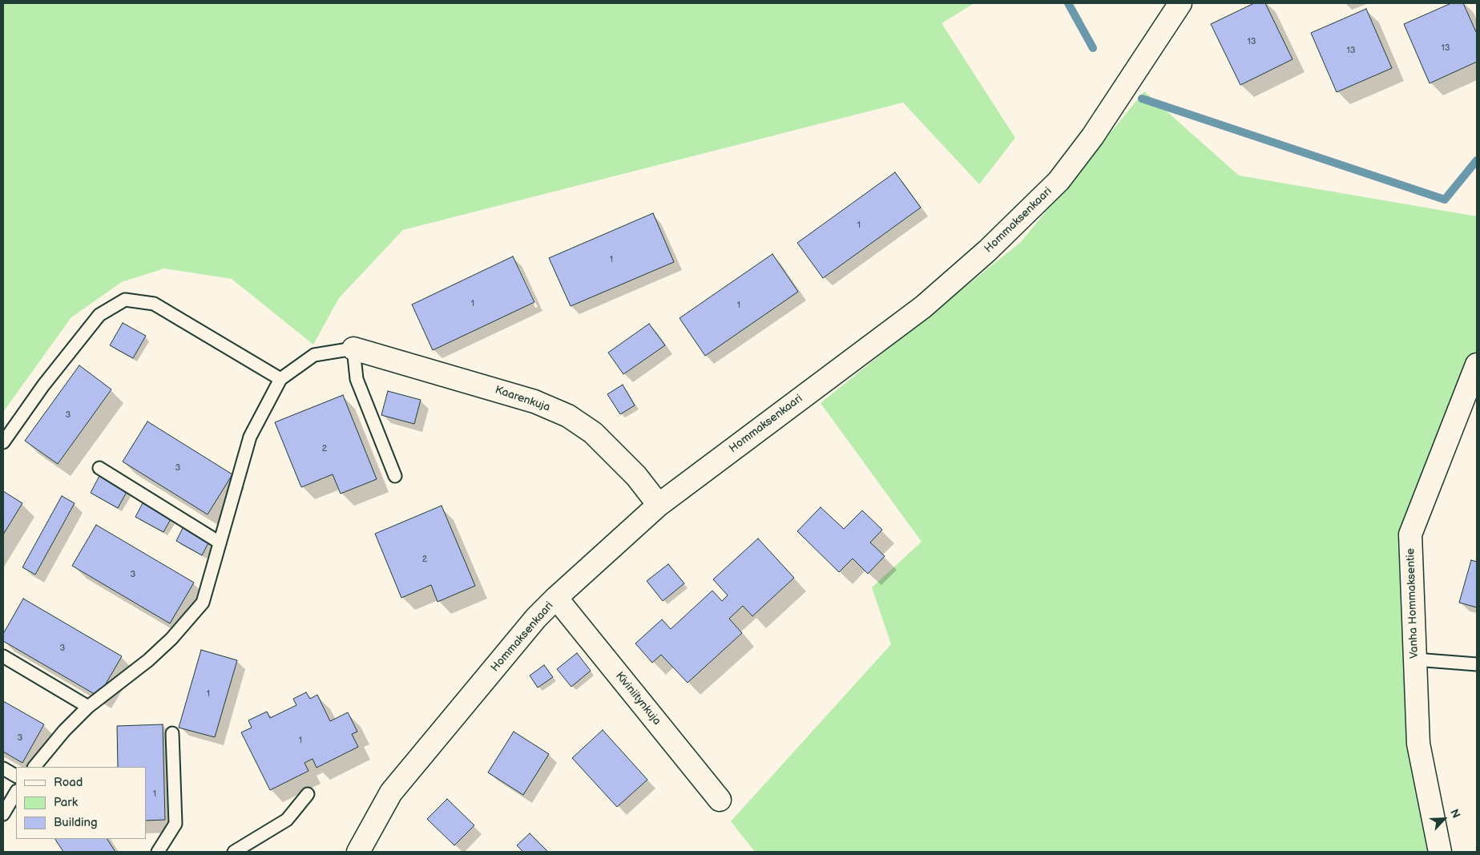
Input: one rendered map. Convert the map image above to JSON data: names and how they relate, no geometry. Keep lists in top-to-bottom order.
{
  "streets": {
    "street": [
      "Hommaksenkaari",
      "Kaarenkuja",
      "Vanha Hommaksentie",
      "Kiviniitynkuja"
    ]
  },
  "crossings": [
    ["Hommaksenkaari", "Kaarenkuja"],
    ["Hommaksenkaari", "Kiviniitynkuja"]
  ],
  "house_numbers": [
    "13",
    "13",
    "13",
    "1",
    "1",
    "1",
    "1",
    "3",
    "2",
    "3",
    "2",
    "3",
    "3",
    "1",
    "3",
    "1",
    "1"
  ],
  "legend": ["Road", "Park", "Building"],
  "north": "top right"
}
